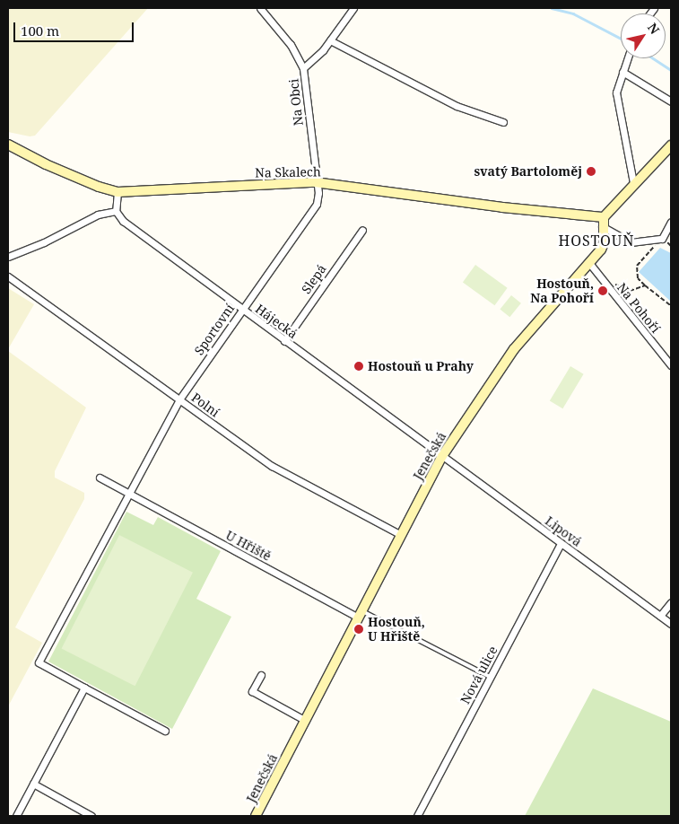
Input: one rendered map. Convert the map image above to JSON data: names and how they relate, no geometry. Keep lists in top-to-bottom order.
{
  "streets": {
    "street": [
      "Na Obci",
      "Na Skalech",
      "Slepá",
      "Na Pohoří",
      "Hájecká",
      "Sportovní",
      "Polní",
      "Jenečská",
      "Lipová",
      "U Hřiště",
      "Nová ulice"
    ]
  },
  "crossings": [
    ["Na Obci", "Na Skalech"],
    ["Na Obci", "Sportovní"],
    ["Na Skalech", "Sportovní"],
    ["Na Skalech", "Jenečská"],
    ["Slepá", "Hájecká"],
    ["Na Pohoří", "Jenečská"],
    ["Hájecká", "Sportovní"],
    ["Hájecká", "Jenečská"],
    ["Hájecká", "Lipová"],
    ["Sportovní", "Polní"],
    ["Sportovní", "U Hřiště"],
    ["Polní", "Jenečská"],
    ["Jenečská", "Lipová"],
    ["Jenečská", "U Hřiště"],
    ["Lipová", "Nová ulice"]
  ],
  "districts": ["HOSTOUŇ"],
  "places": [
    "svatý Bartoloměj",
    "Hostouň, Na Pohoří",
    "Hostouň u Prahy",
    "Hostouň, U Hřiště"
  ],
  "scale_bar": "100 m",
  "north": "top right"
}
